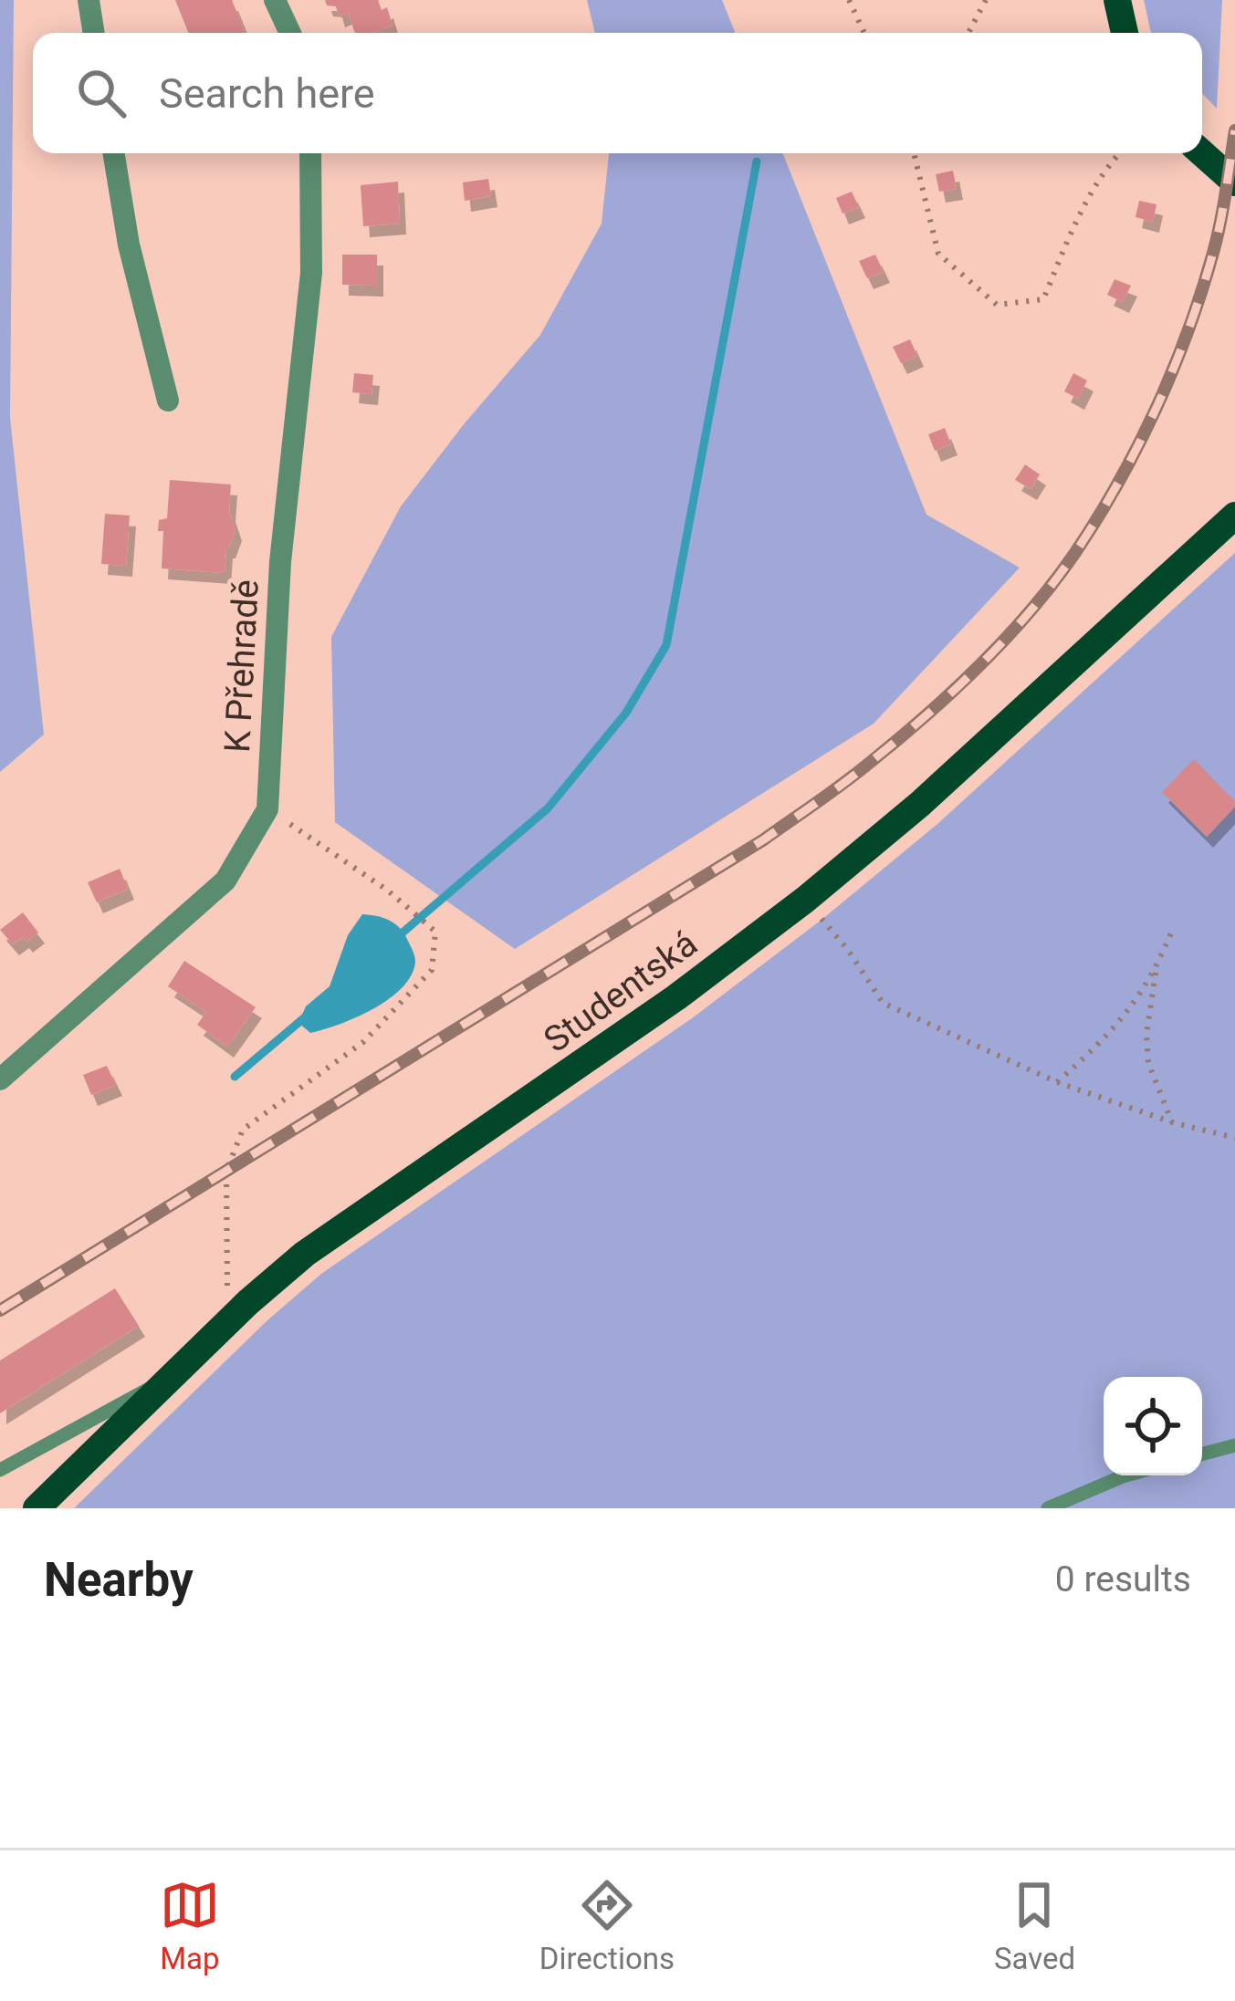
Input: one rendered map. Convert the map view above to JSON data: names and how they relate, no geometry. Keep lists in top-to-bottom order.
{
  "streets": {
    "main road": ["Studentská"],
    "street": ["K Přehradě"]
  },
  "page": {
    "search": "Search here",
    "heading": ["Nearby", "0 results"],
    "nav": ["Map", "Directions", "Saved"]
  }
}
